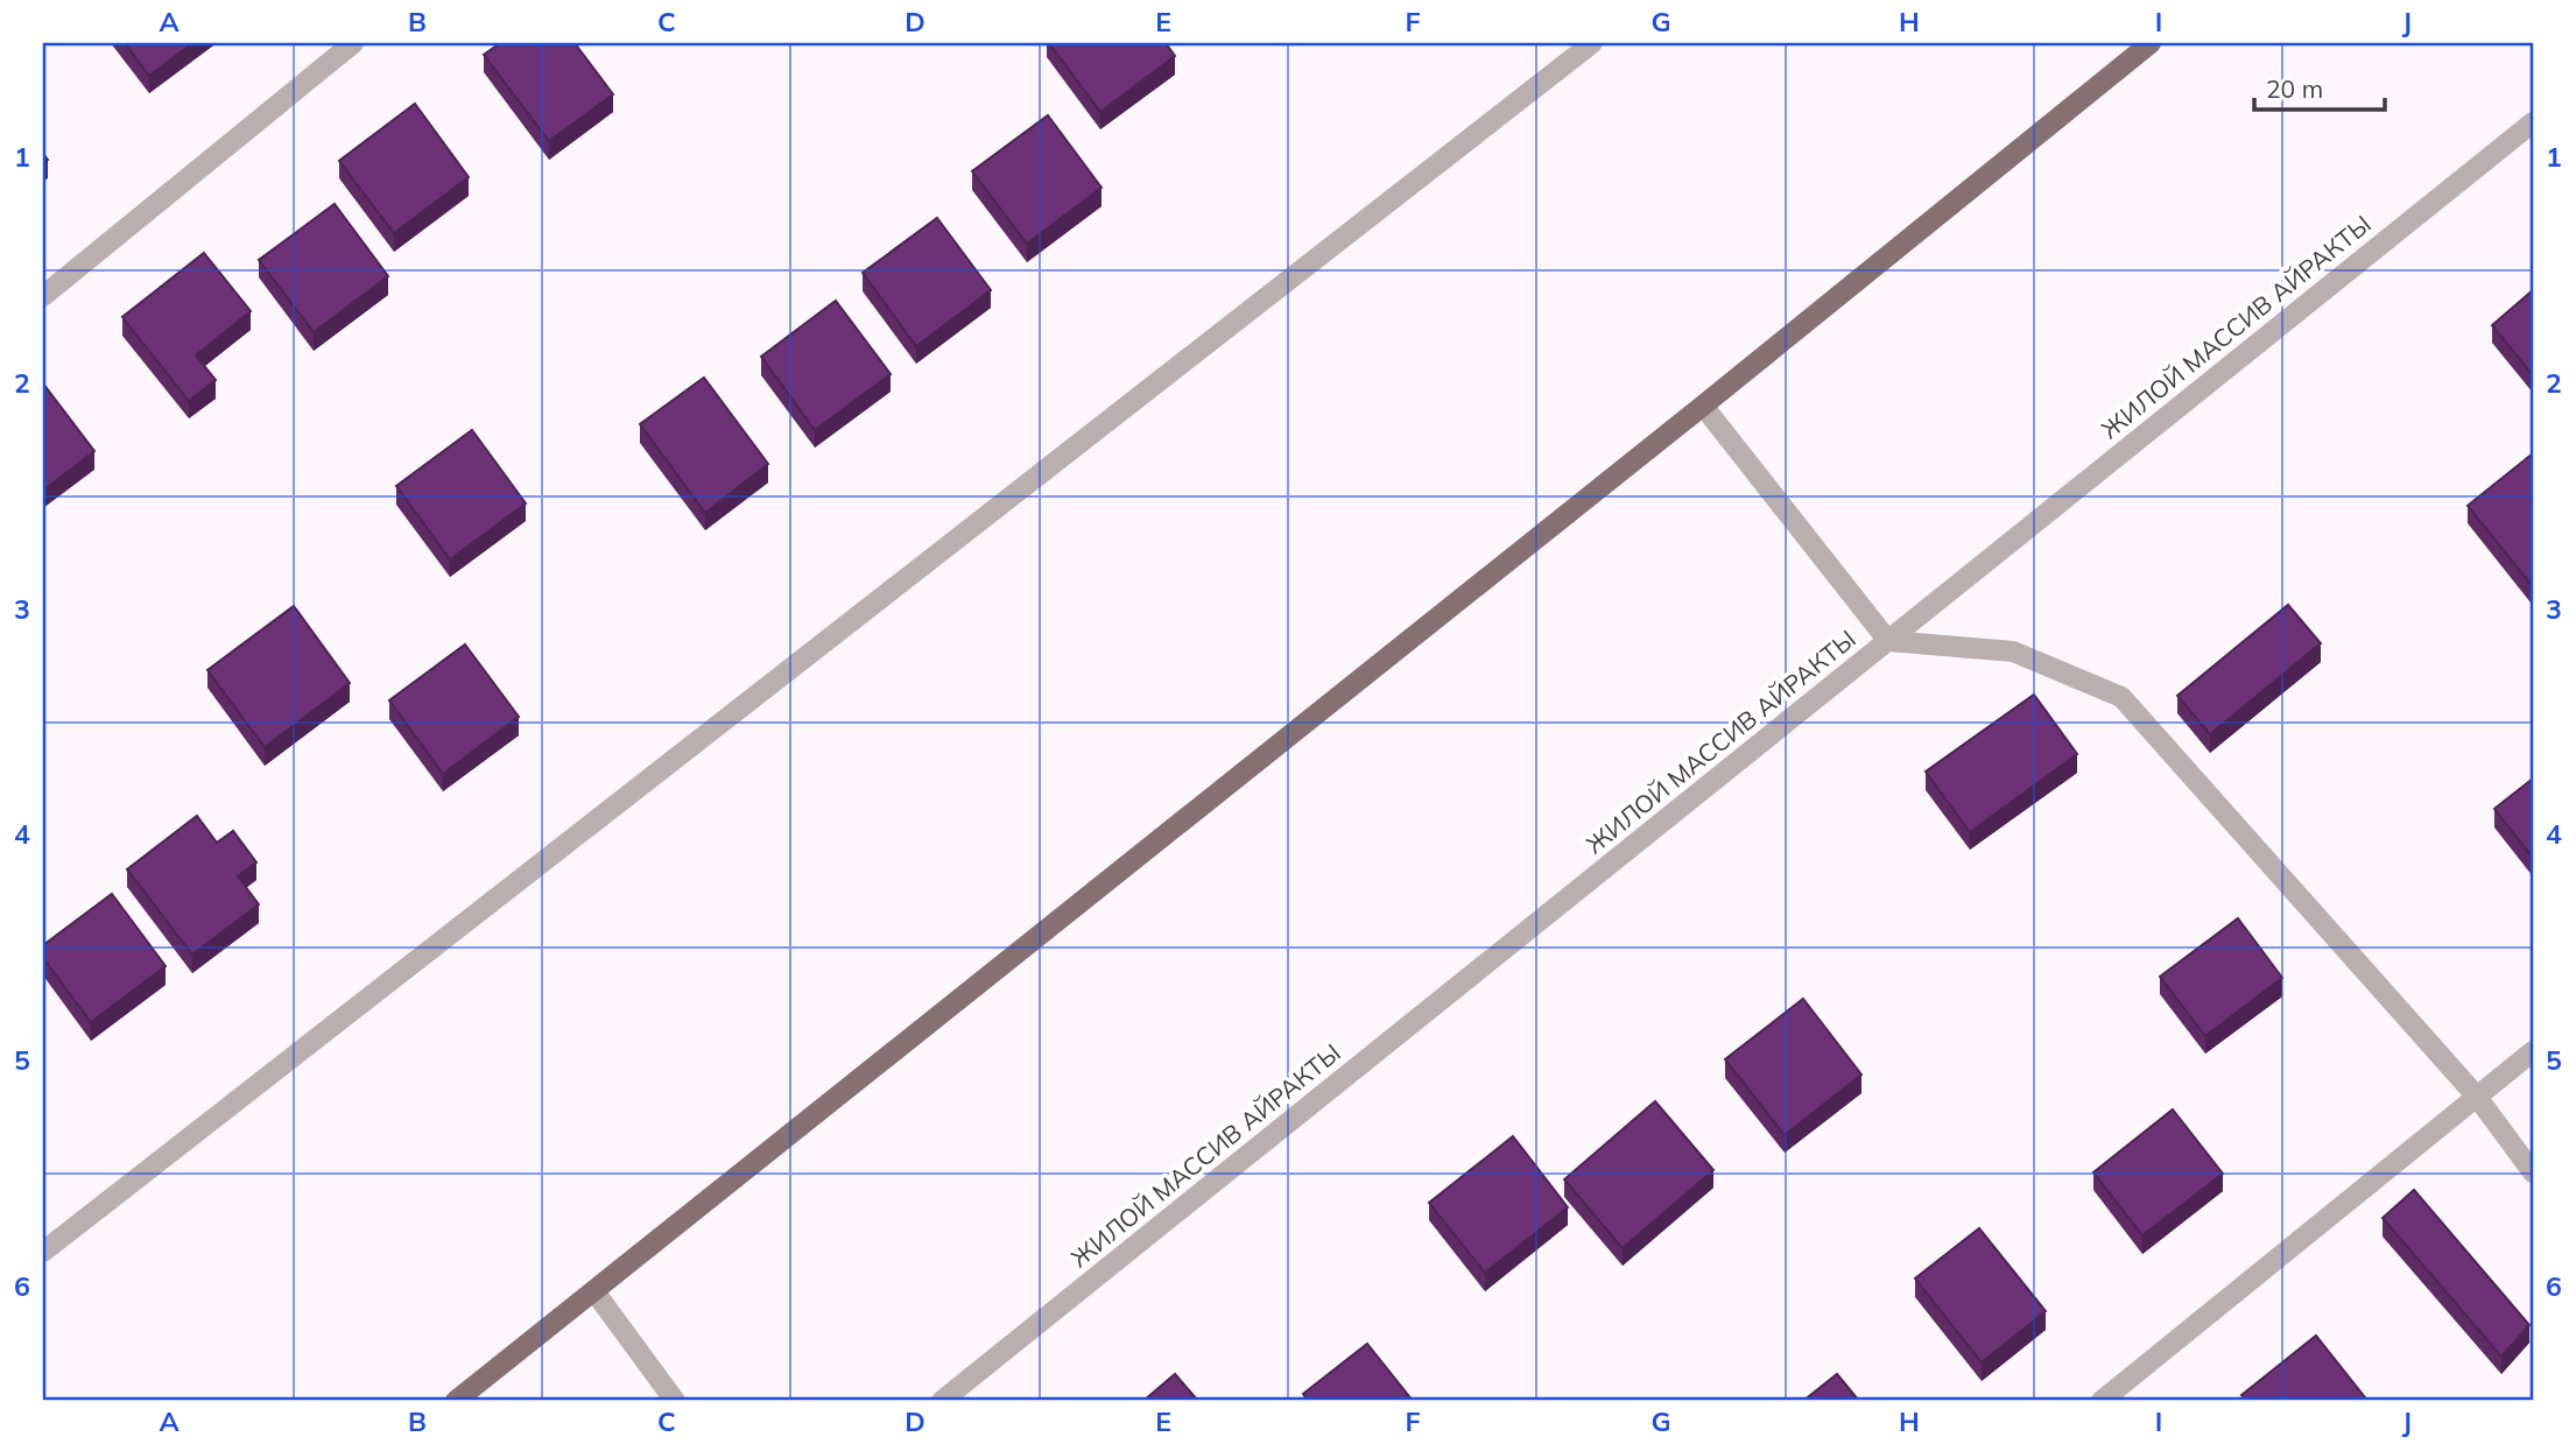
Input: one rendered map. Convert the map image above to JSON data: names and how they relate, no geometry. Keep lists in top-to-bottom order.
{
  "streets": {
    "street": ["ЖИЛОЙ МАССИВ АЙРАКТЫ"]
  },
  "scale_bar": "20 m",
  "grid": {
    "columns": [
      "A",
      "B",
      "C",
      "D",
      "E",
      "F",
      "G",
      "H",
      "I",
      "J"
    ],
    "rows": [
      "1",
      "2",
      "3",
      "4",
      "5",
      "6"
    ]
  }
}
